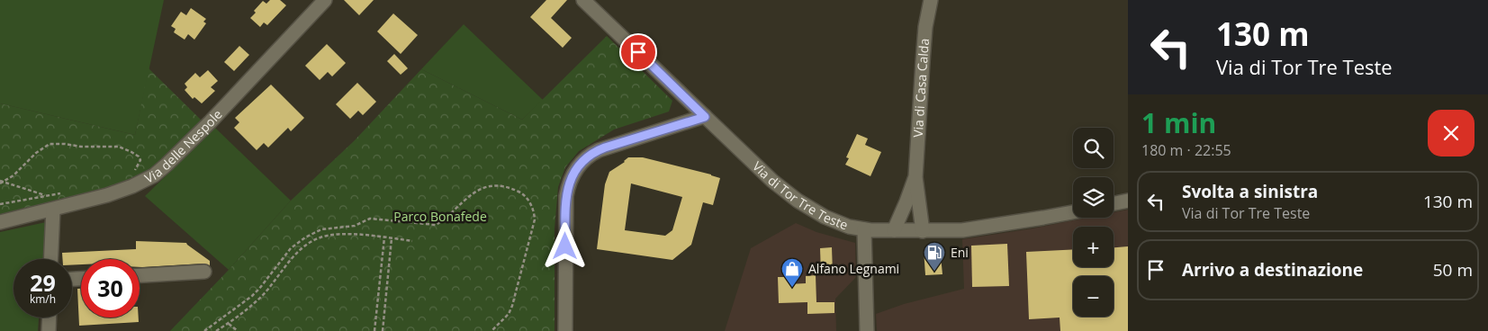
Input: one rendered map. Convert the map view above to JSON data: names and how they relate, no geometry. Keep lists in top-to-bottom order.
{
  "streets": {
    "street": ["Via di Casa Calda", "Via delle Nespole", "Via di Tor Tre Teste"]
  },
  "crossings": [
    ["Via di Casa Calda", "Via di Tor Tre Teste"]
  ],
  "parks": ["Parco Bonafede"],
  "places": {
    "fuel station": ["Eni"],
    "shop": ["Alfano Legnami"]
  },
  "page": {
    "turn": ["130 m", "Via di Tor Tre Teste"],
    "heading": ["1 min", "180 m · 22:55"],
    "map_buttons": ["+", "−"],
    "list": [
      {
        "name": "Svolta a sinistra",
        "note": "Via di Tor Tre Teste",
        "value": "130 m"
      },
      {
        "name": "Arrivo a destinazione",
        "value": "50 m"
      }
    ],
    "speed": "29 km/h",
    "limit": "30"
  }
}
